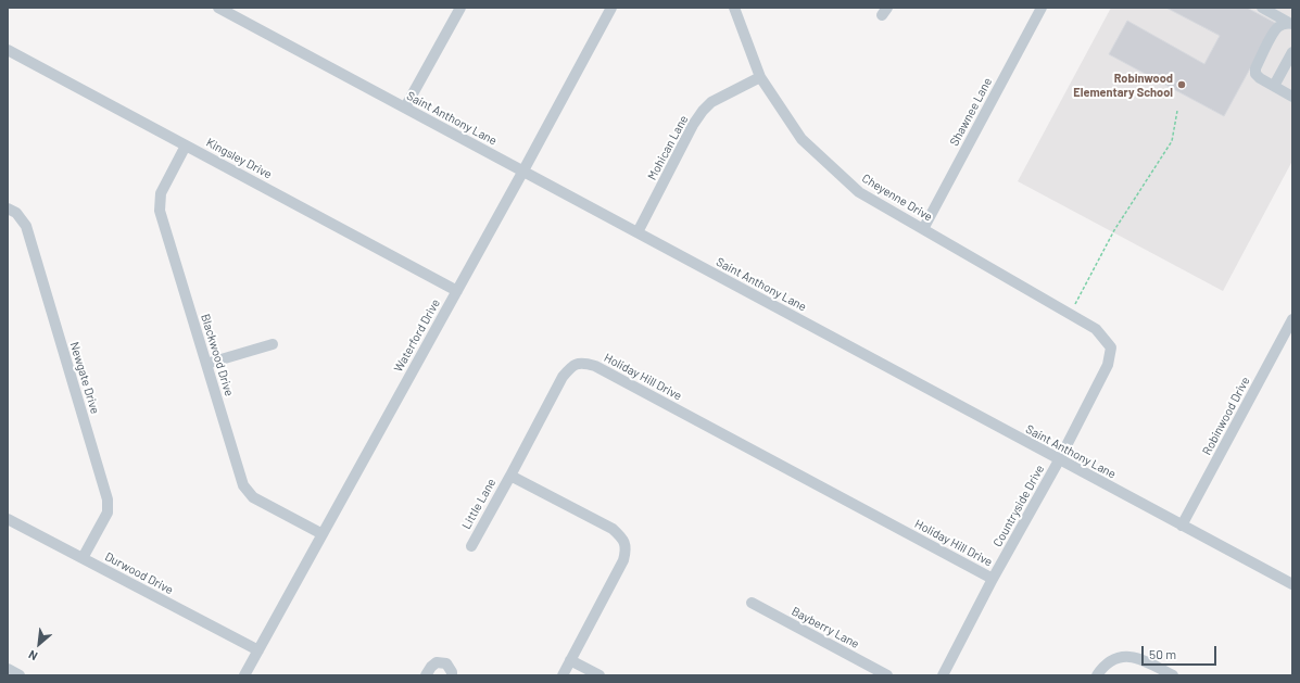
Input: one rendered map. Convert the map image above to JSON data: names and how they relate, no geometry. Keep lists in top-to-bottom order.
{
  "streets": {
    "street": [
      "Shawnee Lane",
      "Saint Anthony Lane",
      "Mohican Lane",
      "Kingsley Drive",
      "Cheyenne Drive",
      "Waterford Drive",
      "Blackwood Drive",
      "Holiday Hill Drive",
      "Newgate Drive",
      "Robinwood Drive",
      "Little Lane",
      "Countryside Drive",
      "Durwood Drive",
      "Bayberry Lane"
    ]
  },
  "crossings": [
    ["Shawnee Lane", "Cheyenne Drive"],
    ["Saint Anthony Lane", "Mohican Lane"],
    ["Saint Anthony Lane", "Waterford Drive"],
    ["Saint Anthony Lane", "Robinwood Drive"],
    ["Saint Anthony Lane", "Countryside Drive"],
    ["Mohican Lane", "Cheyenne Drive"],
    ["Kingsley Drive", "Waterford Drive"],
    ["Kingsley Drive", "Blackwood Drive"],
    ["Cheyenne Drive", "Countryside Drive"],
    ["Waterford Drive", "Blackwood Drive"],
    ["Waterford Drive", "Durwood Drive"],
    ["Holiday Hill Drive", "Little Lane"],
    ["Holiday Hill Drive", "Countryside Drive"],
    ["Newgate Drive", "Durwood Drive"]
  ],
  "places": ["Robinwood Elementary School"],
  "scale_bar": "50 m",
  "north": "bottom left"
}
